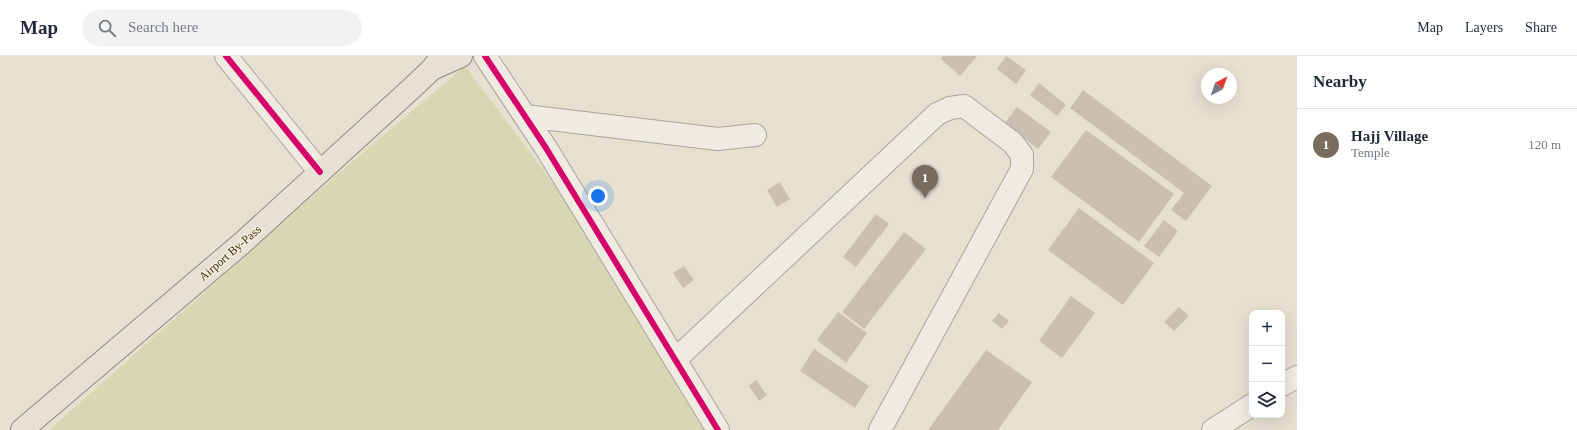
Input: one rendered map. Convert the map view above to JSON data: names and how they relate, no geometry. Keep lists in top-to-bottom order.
{
  "streets": {
    "main road": ["Airport By-Pass"]
  },
  "north": "top right",
  "page": {
    "header": "Map",
    "search": "Search here",
    "nav": ["Map", "Layers", "Share"],
    "heading": "Nearby",
    "list": [
      {
        "mark": "1",
        "name": "Hajj Village",
        "note": "Temple",
        "value": "120 m"
      }
    ],
    "pins": "1",
    "map_buttons": ["+", "−"]
  }
}
